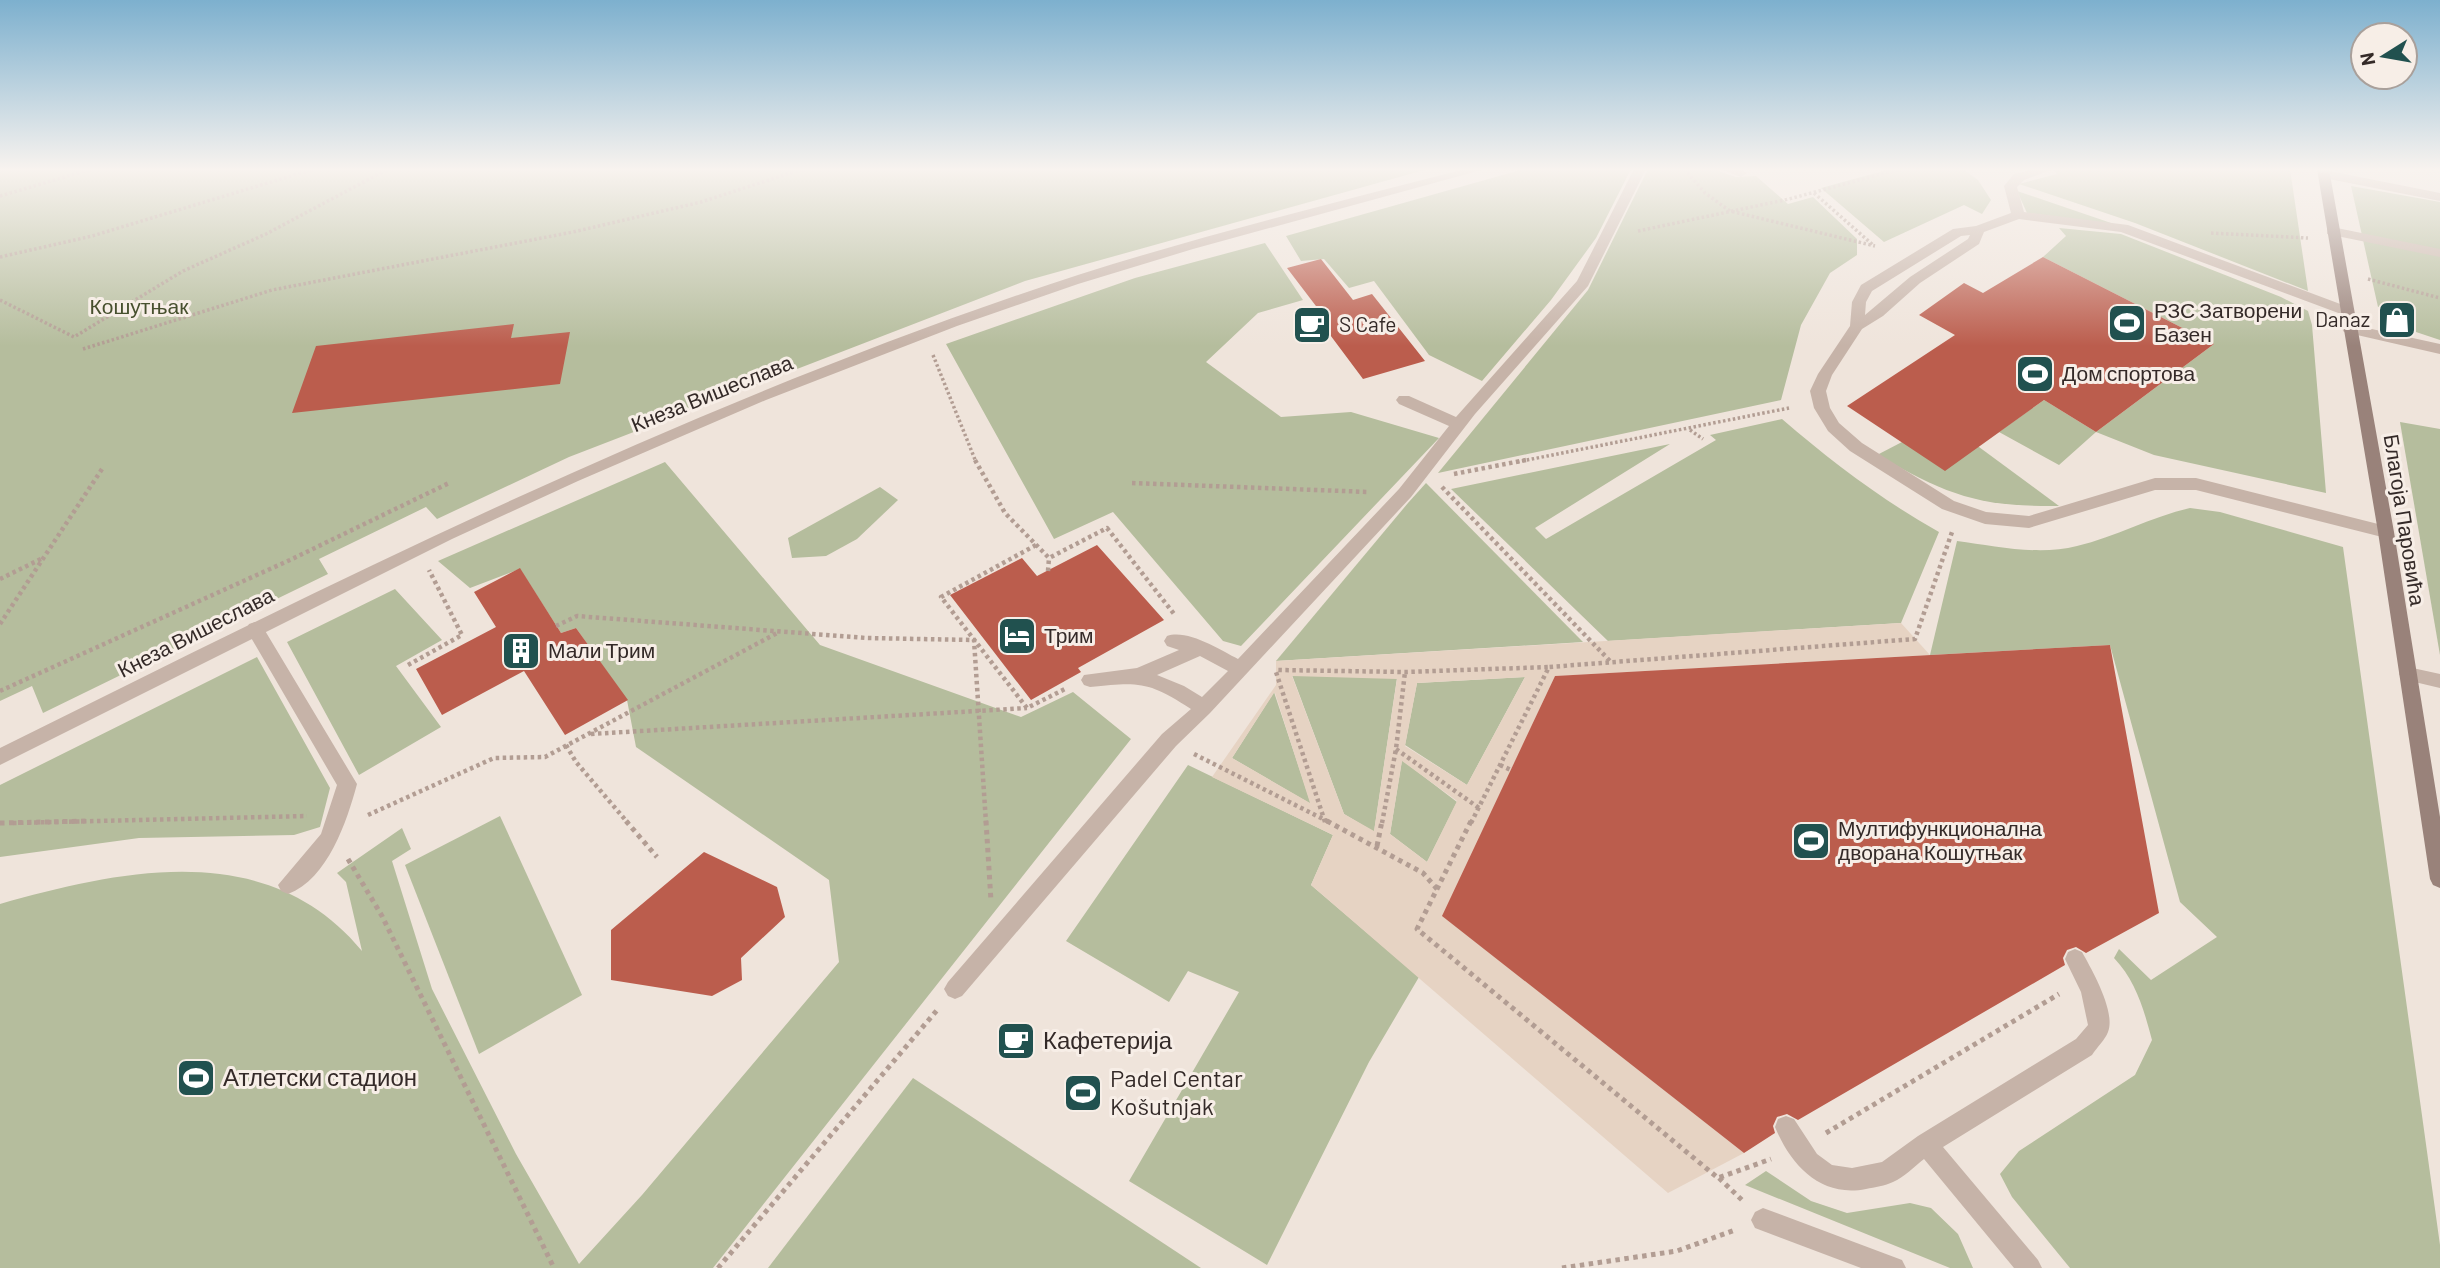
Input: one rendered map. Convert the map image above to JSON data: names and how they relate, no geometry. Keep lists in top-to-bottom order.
{
  "streets": {
    "main road": ["Благоја Паровића"],
    "street": ["Кнеза Вишеслава"]
  },
  "parks": ["Кошутњак"],
  "places": {
    "shop": ["Danaz"],
    "sports": [
      "РЗС Затворени Базен",
      "Дом спортова",
      "Мултифункционална дворана Кошутњак",
      "Атлетски стадион",
      "Padel Centar Košutnjak"
    ],
    "cafe": ["S Cafe", "Кафетерија"],
    "hotel": ["Трим"],
    "building": ["Мали Трим"]
  },
  "north": "left"
}
